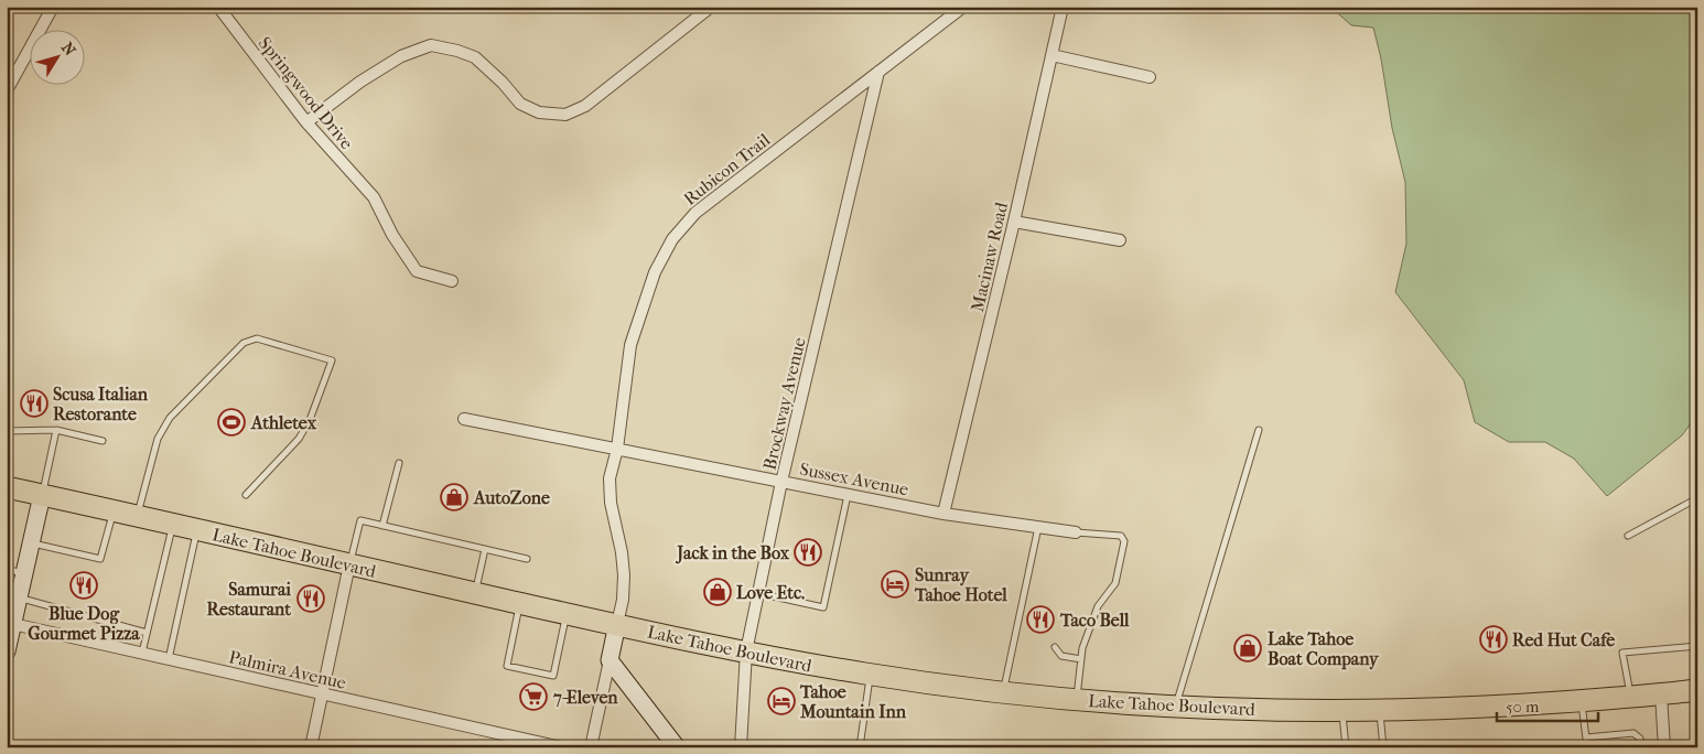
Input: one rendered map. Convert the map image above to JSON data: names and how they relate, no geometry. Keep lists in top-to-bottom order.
{
  "streets": {
    "highway": ["Lake Tahoe Boulevard"],
    "street": [
      "Springwood Drive",
      "Rubicon Trail",
      "Macinaw Road",
      "Brockway Avenue",
      "Sussex Avenue",
      "Palmira Avenue"
    ]
  },
  "crossings": [
    ["Rubicon Trail", "Brockway Avenue"],
    ["Rubicon Trail", "Sussex Avenue"],
    ["Rubicon Trail", "Lake Tahoe Boulevard"],
    ["Macinaw Road", "Sussex Avenue"],
    ["Brockway Avenue", "Sussex Avenue"],
    ["Brockway Avenue", "Lake Tahoe Boulevard"]
  ],
  "places": {
    "restaurant": [
      "Scusa Italian Restorante",
      "Jack in the Box",
      "Blue Dog Gourmet Pizza",
      "Samurai Restaurant",
      "Taco Bell",
      "Red Hut Cafe"
    ],
    "sports": ["Athletex"],
    "shop": ["AutoZone", "Love Etc.", "Lake Tahoe Boat Company"],
    "hotel": ["Sunray Tahoe Hotel", "Tahoe Mountain Inn"],
    "supermarket": ["7-Eleven"]
  },
  "scale_bar": "50 m",
  "north": "top right"
}
